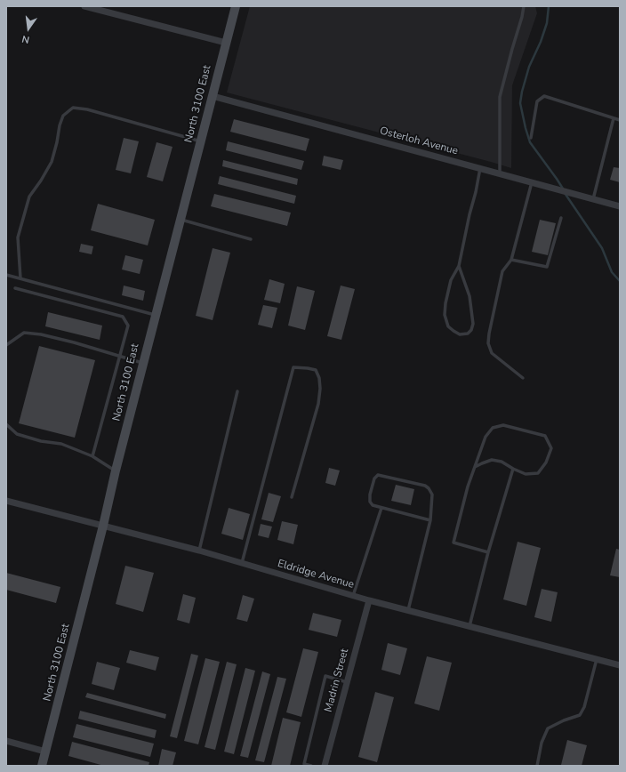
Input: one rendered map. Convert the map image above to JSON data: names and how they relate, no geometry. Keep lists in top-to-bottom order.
{
  "streets": {
    "main road": ["North 3100 East"],
    "street": ["Osterloh Avenue", "Eldridge Avenue", "Madrin Street"]
  },
  "crossings": [
    ["North 3100 East", "Osterloh Avenue"],
    ["North 3100 East", "Eldridge Avenue"],
    ["Eldridge Avenue", "Madrin Street"]
  ],
  "north": "bottom"
}
